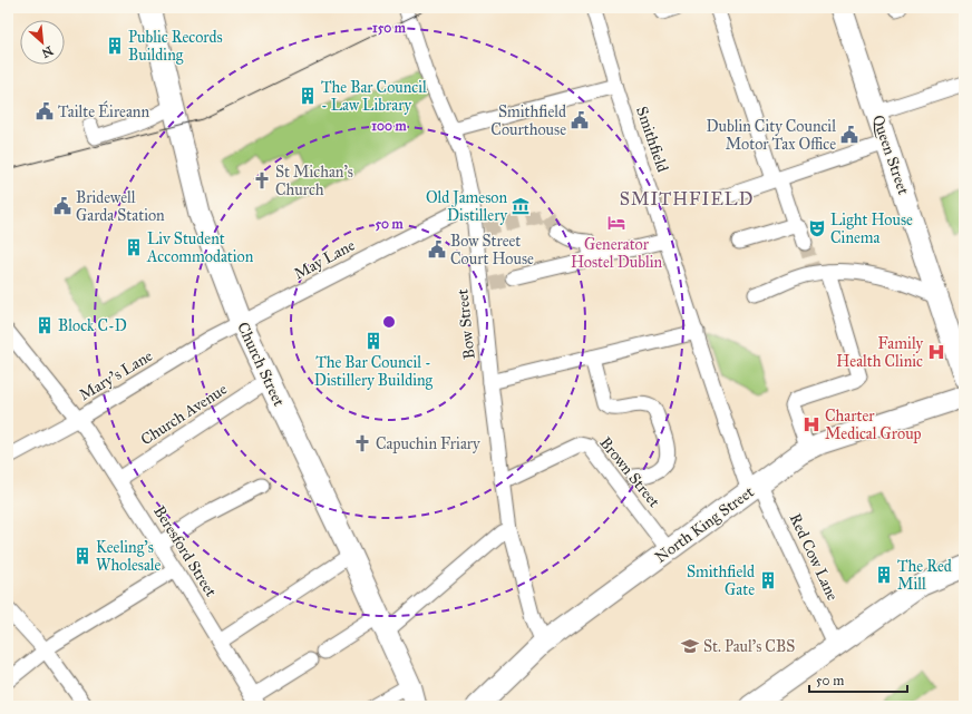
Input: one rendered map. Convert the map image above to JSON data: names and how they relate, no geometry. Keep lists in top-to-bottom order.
{
  "streets": {
    "main road": ["Queen Street", "Church Street", "North King Street"],
    "street": [
      "Smithfield",
      "May Lane",
      "Bow Street",
      "Mary's Lane",
      "Church Avenue",
      "Brown Street",
      "Beresford Street",
      "Red Cow Lane"
    ]
  },
  "crossings": [
    ["Smithfield", "Red Cow Lane"],
    ["May Lane", "Bow Street"],
    ["May Lane", "Church Street"],
    ["May Lane", "Mary's Lane"],
    ["Bow Street", "Brown Street"],
    ["Bow Street", "North King Street"],
    ["Church Street", "Mary's Lane"],
    ["Church Street", "Church Avenue"],
    ["Mary's Lane", "Beresford Street"],
    ["Church Avenue", "Beresford Street"],
    ["Brown Street", "North King Street"],
    ["North King Street", "Red Cow Lane"]
  ],
  "districts": ["SMITHFIELD"],
  "places": {
    "building": [
      "Public Records Building",
      "The Bar Council - Law Library",
      "Liv Student Accommodation",
      "Block C-D",
      "The Bar Council - Distillery Building",
      "Keeling's Wholesale",
      "The Red Mill",
      "Smithfield Gate"
    ],
    "public building": [
      "Tailte Éireann",
      "Smithfield Courthouse",
      "Dublin City Council Motor Tax Office",
      "Bridewell Garda Station",
      "Bow Street Court House"
    ],
    "church": ["St Michan's Church", "Capuchin Friary"],
    "museum": ["Old Jameson Distillery"],
    "hotel": ["Generator Hostel Dublin"],
    "theatre": ["Light House Cinema"],
    "hospital": ["Family Health Clinic", "Charter Medical Group"],
    "school or university": ["St. Paul's CBS"]
  },
  "scale_bar": "50 m",
  "north": "bottom right",
  "rings": ["150 m", "100 m", "50 m"]
}
